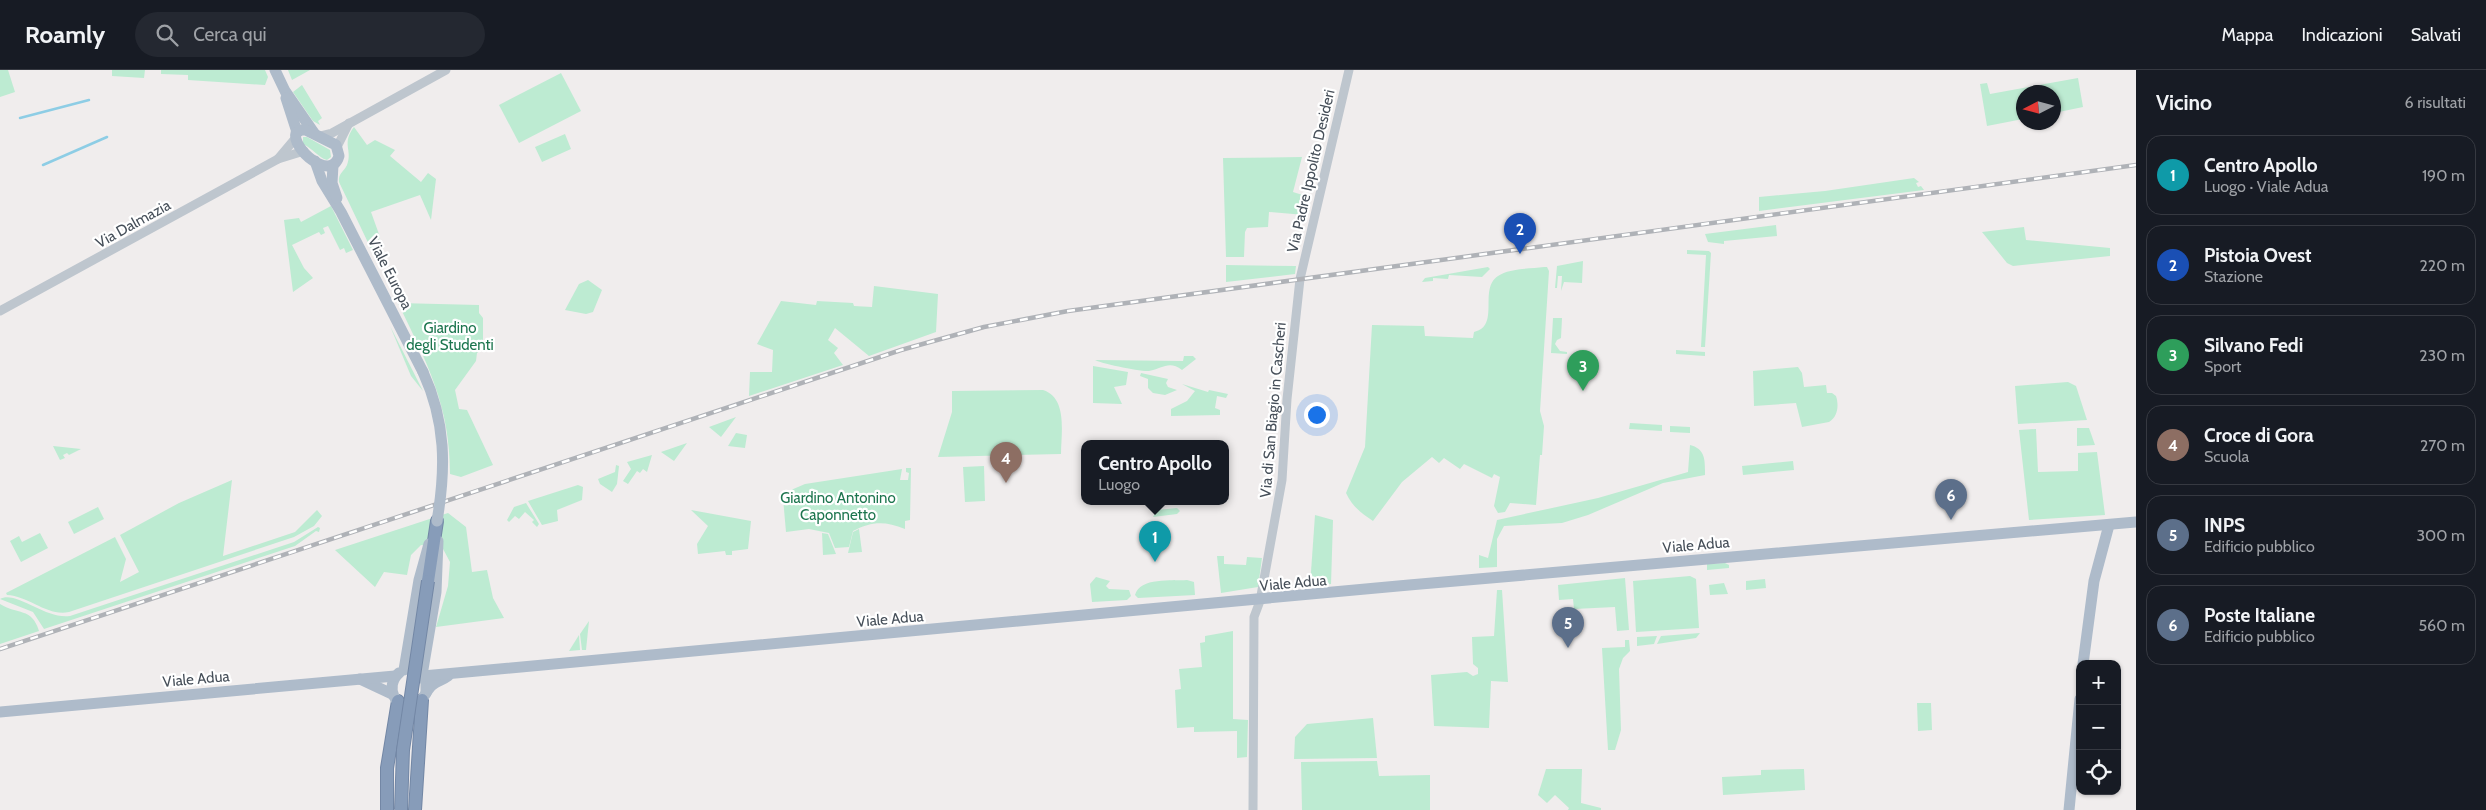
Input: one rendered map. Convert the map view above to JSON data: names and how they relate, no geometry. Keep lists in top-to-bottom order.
{
  "streets": {
    "main road": ["Viale Europa", "Viale Adua"],
    "street": ["Via Padre Ippolito Desideri", "Via Dalmazia", "Via di San Biagio in Cascheri"]
  },
  "crossings": [
    ["Via Padre Ippolito Desideri", "Via di San Biagio in Cascheri"],
    ["Via di San Biagio in Cascheri", "Viale Adua"]
  ],
  "parks": ["Giardino degli Studenti", "Giardino Antonino Caponnetto"],
  "north": "left",
  "page": {
    "header": "Roamly",
    "search": "Cerca qui",
    "nav": ["Mappa", "Indicazioni", "Salvati"],
    "heading": ["Vicino", "6 risultati"],
    "list": [
      {
        "mark": "1",
        "name": "Centro Apollo",
        "note": "Luogo · Viale Adua",
        "value": "190 m"
      },
      {
        "mark": "2",
        "name": "Pistoia Ovest",
        "note": "Stazione",
        "value": "220 m"
      },
      {
        "mark": "3",
        "name": "Silvano Fedi",
        "note": "Sport",
        "value": "230 m"
      },
      {
        "mark": "4",
        "name": "Croce di Gora",
        "note": "Scuola",
        "value": "270 m"
      },
      {
        "mark": "5",
        "name": "INPS",
        "note": "Edificio pubblico",
        "value": "300 m"
      },
      {
        "mark": "6",
        "name": "Poste Italiane",
        "note": "Edificio pubblico",
        "value": "560 m"
      }
    ],
    "pins": [
      "2",
      "3",
      "4",
      "6",
      "1",
      "5"
    ],
    "popup": ["Centro Apollo", "Luogo"],
    "map_buttons": ["+", "−"]
  }
}
